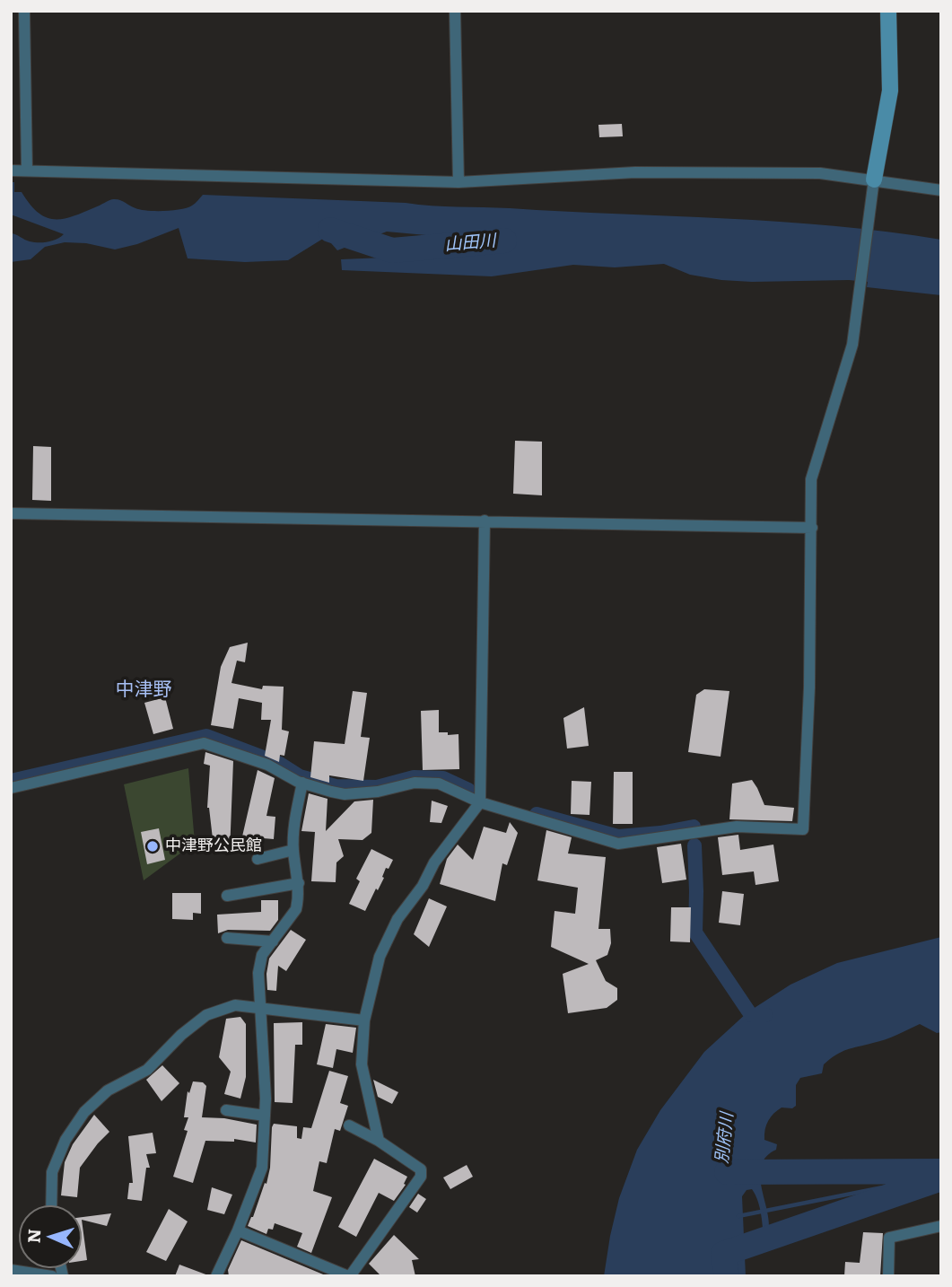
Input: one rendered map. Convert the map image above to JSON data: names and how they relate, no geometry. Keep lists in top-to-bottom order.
{
  "districts": ["中津野"],
  "water": ["山田川", "別府川"],
  "places": ["中津野公民館"],
  "north": "left"
}
